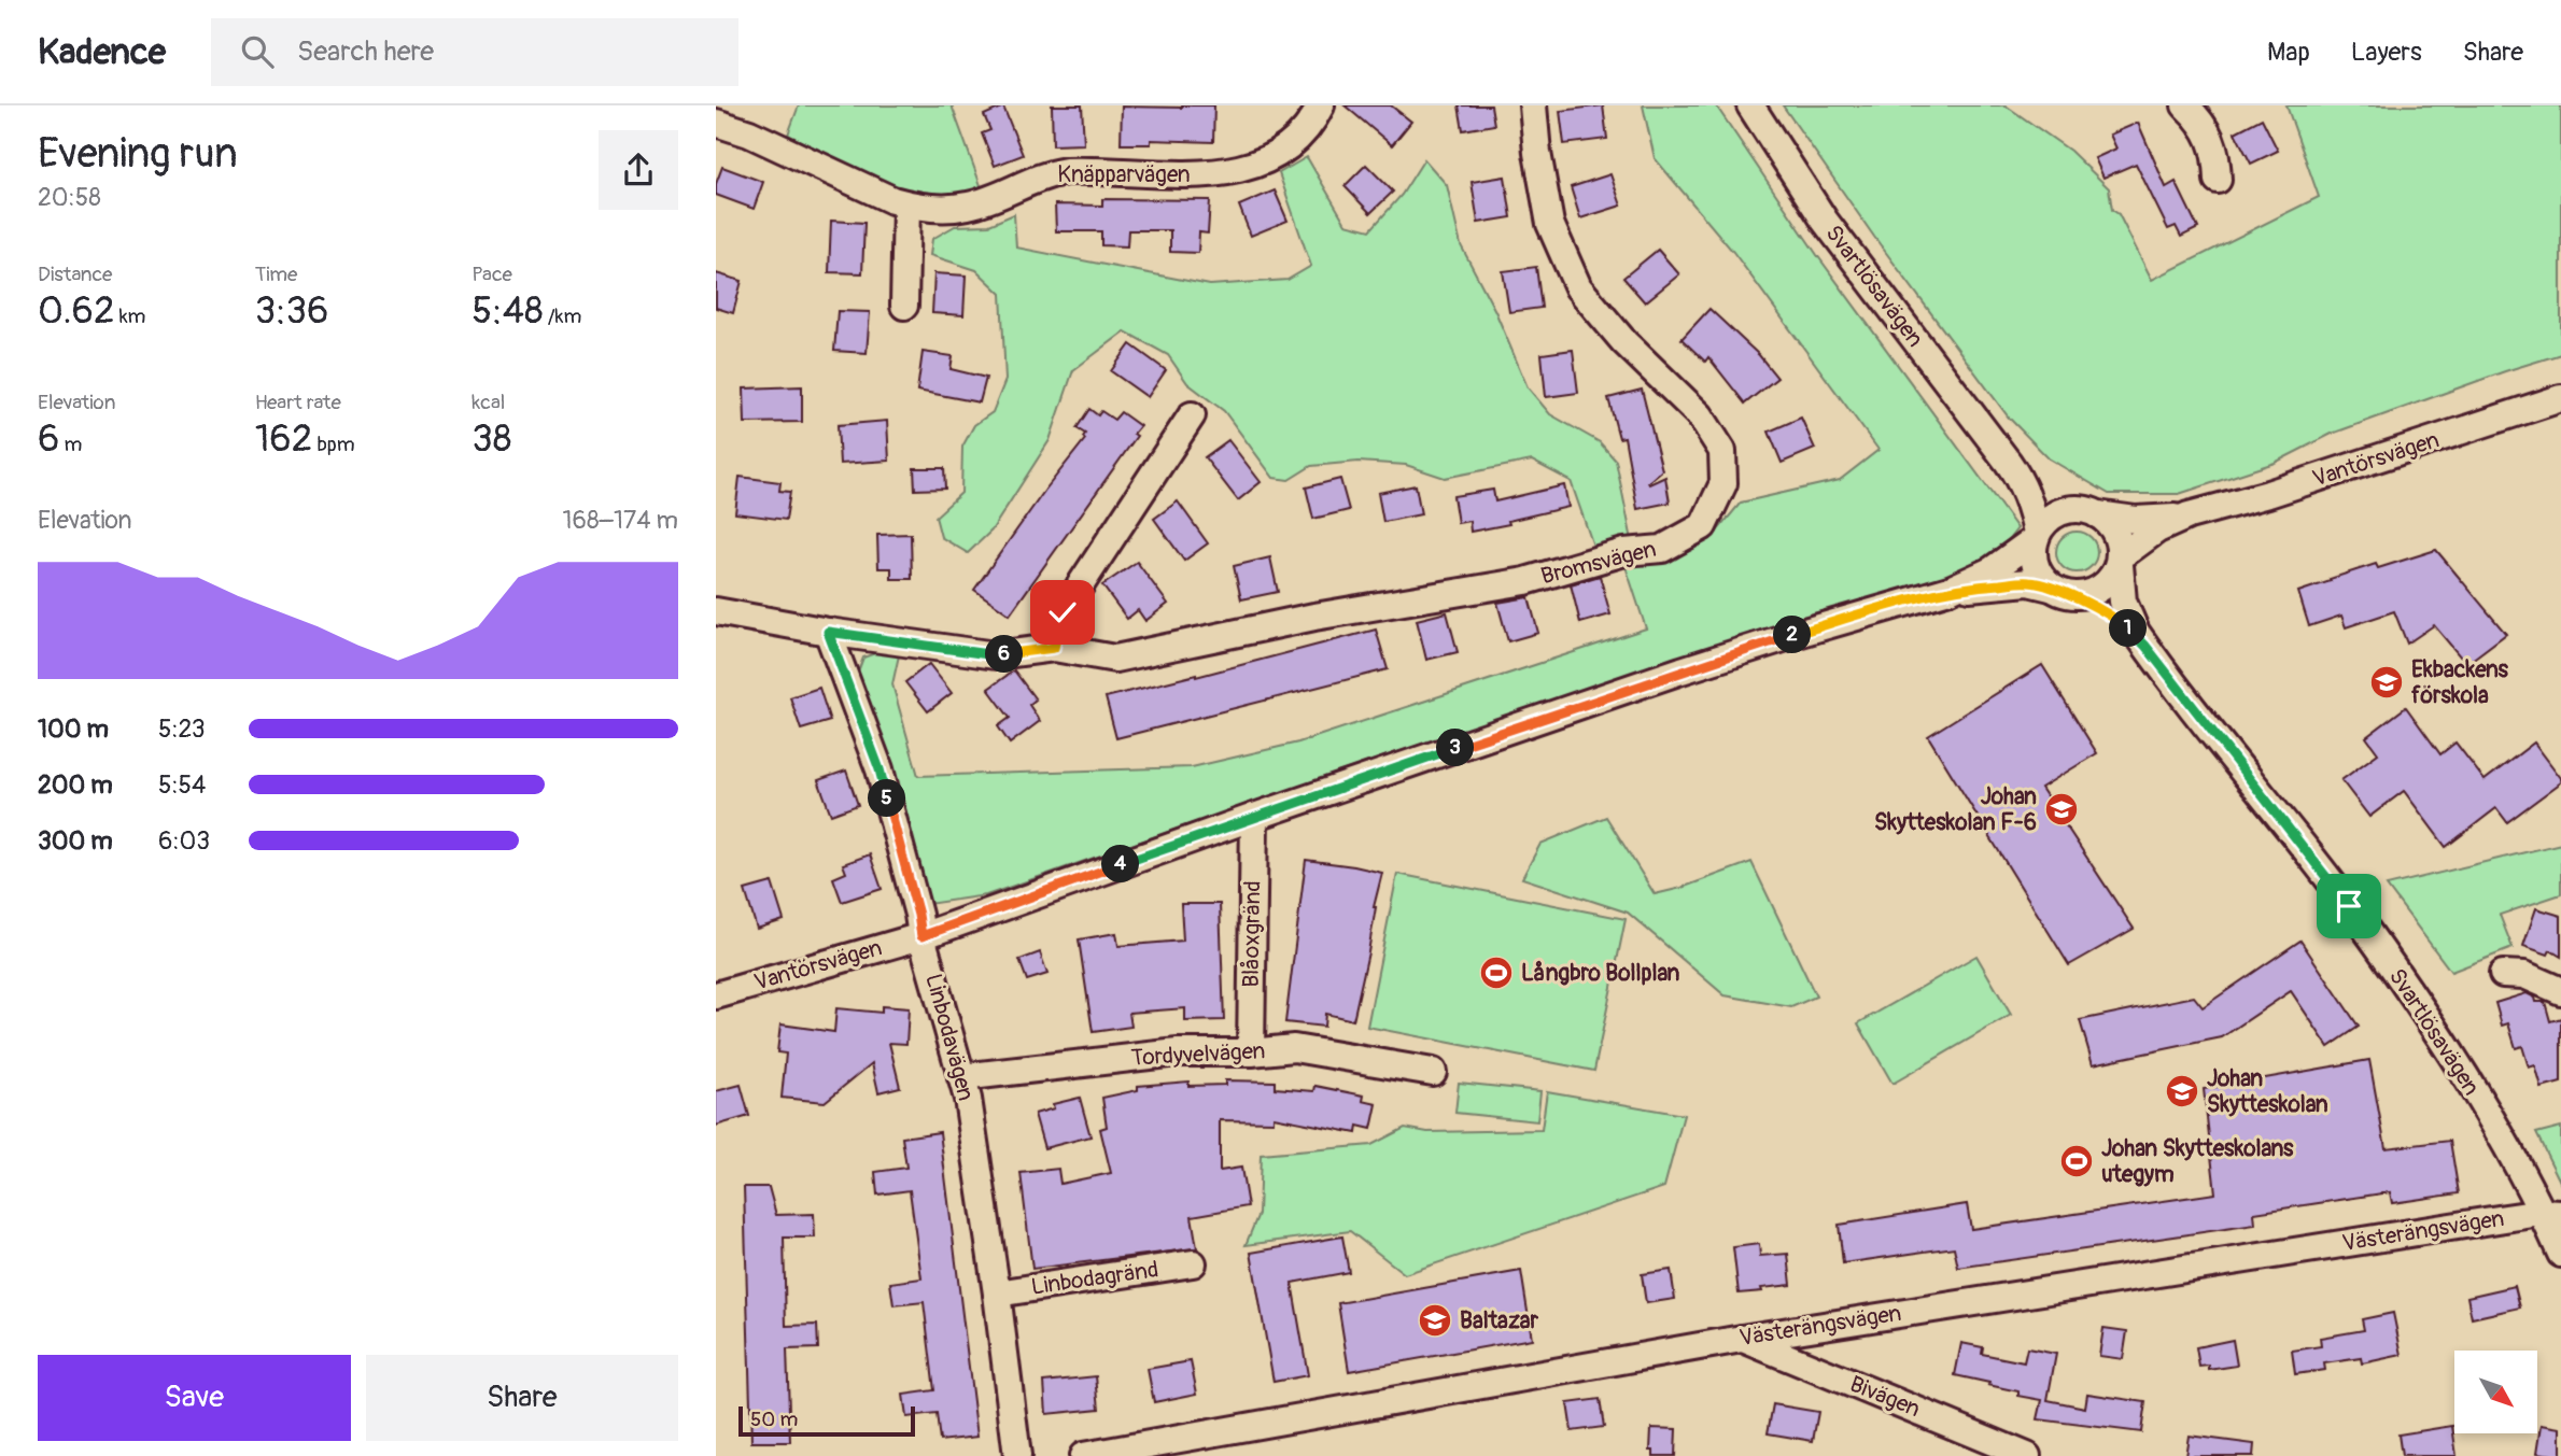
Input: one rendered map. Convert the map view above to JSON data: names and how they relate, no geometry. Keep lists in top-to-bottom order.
{
  "streets": {
    "street": [
      "Knäpparvägen",
      "Svartlösavägen",
      "Vantörsvägen",
      "Bromsvägen",
      "Blåoxgränd",
      "Linbodavägen",
      "Tordyvelvägen",
      "Västerängsvägen",
      "Linbodagränd",
      "Bivägen"
    ]
  },
  "crossings": [
    ["Svartlösavägen", "Vantörsvägen"],
    ["Svartlösavägen", "Västerängsvägen"],
    ["Vantörsvägen", "Blåoxgränd"],
    ["Vantörsvägen", "Linbodavägen"],
    ["Bromsvägen", "Linbodavägen"],
    ["Blåoxgränd", "Tordyvelvägen"],
    ["Linbodavägen", "Tordyvelvägen"],
    ["Linbodavägen", "Linbodagränd"],
    ["Västerängsvägen", "Bivägen"]
  ],
  "places": {
    "school or university": [
      "Ekbackens förskola",
      "Johan Skytteskolan F-6",
      "Johan Skytteskolan",
      "Baltazar"
    ],
    "sports": ["Långbro Bollplan", "Johan Skytteskolans utegym"]
  },
  "scale_bar": "50 m",
  "north": "bottom right",
  "page": {
    "header": "Kadence",
    "search": "Search here",
    "nav": ["Map", "Layers", "Share"],
    "heading": ["Evening run", "20:58"],
    "stats": [
      ["Distance", "0.62 km"],
      ["Time", "3:36"],
      ["Pace", "5:48 /km"],
      ["Elevation", "6 m"],
      ["Heart rate", "162 bpm"],
      ["kcal", "38"]
    ],
    "chart": ["Elevation", "168–174 m"],
    "pins": [
      "1",
      "2",
      "6",
      "3",
      "5",
      "4"
    ],
    "list": [
      {
        "name": "100 m",
        "note": "5:23"
      },
      {
        "name": "200 m",
        "note": "5:54"
      },
      {
        "name": "300 m",
        "note": "6:03"
      }
    ],
    "buttons": ["Save", "Share"],
    "scale": "50 m"
  }
}
